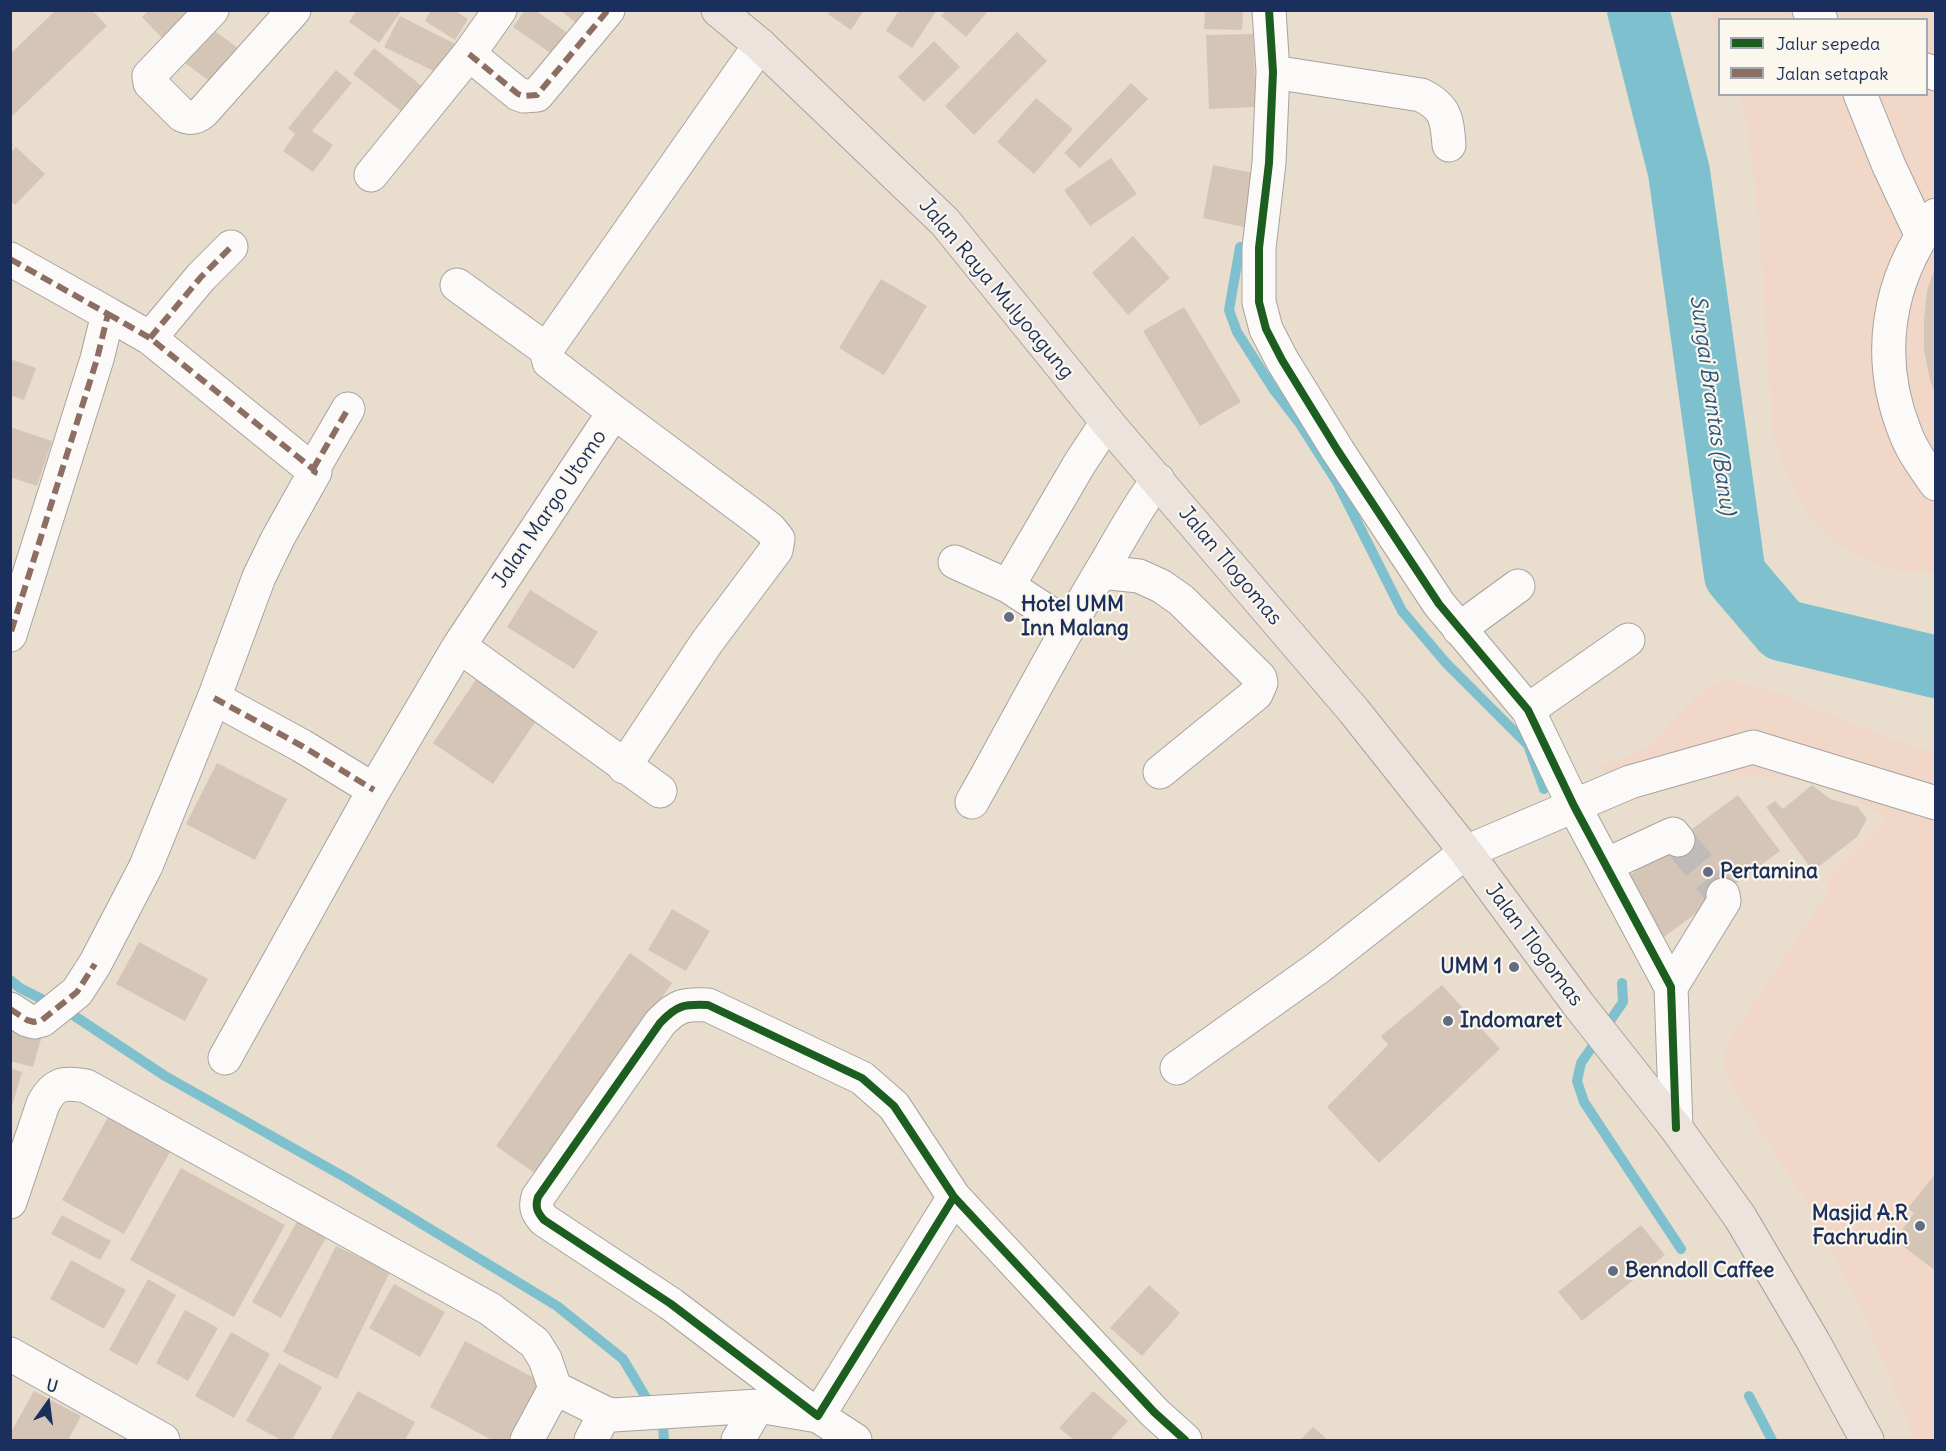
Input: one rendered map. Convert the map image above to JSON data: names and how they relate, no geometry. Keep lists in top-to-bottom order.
{
  "streets": {
    "main road": ["Jalan Raya Mulyoagung", "Jalan Tlogomas"],
    "street": ["Jalan Margo Utomo"]
  },
  "crossings": [
    ["Jalan Raya Mulyoagung", "Jalan Tlogomas"]
  ],
  "water": ["Sungai Brantas (Banu)"],
  "places": [
    "Hotel UMM Inn Malang",
    "Pertamina",
    "UMM 1",
    "Indomaret",
    "Masjid A.R Fachrudin",
    "Benndoll Caffee"
  ],
  "legend": ["Jalur sepeda", "Jalan setapak"],
  "north": "top"
}
